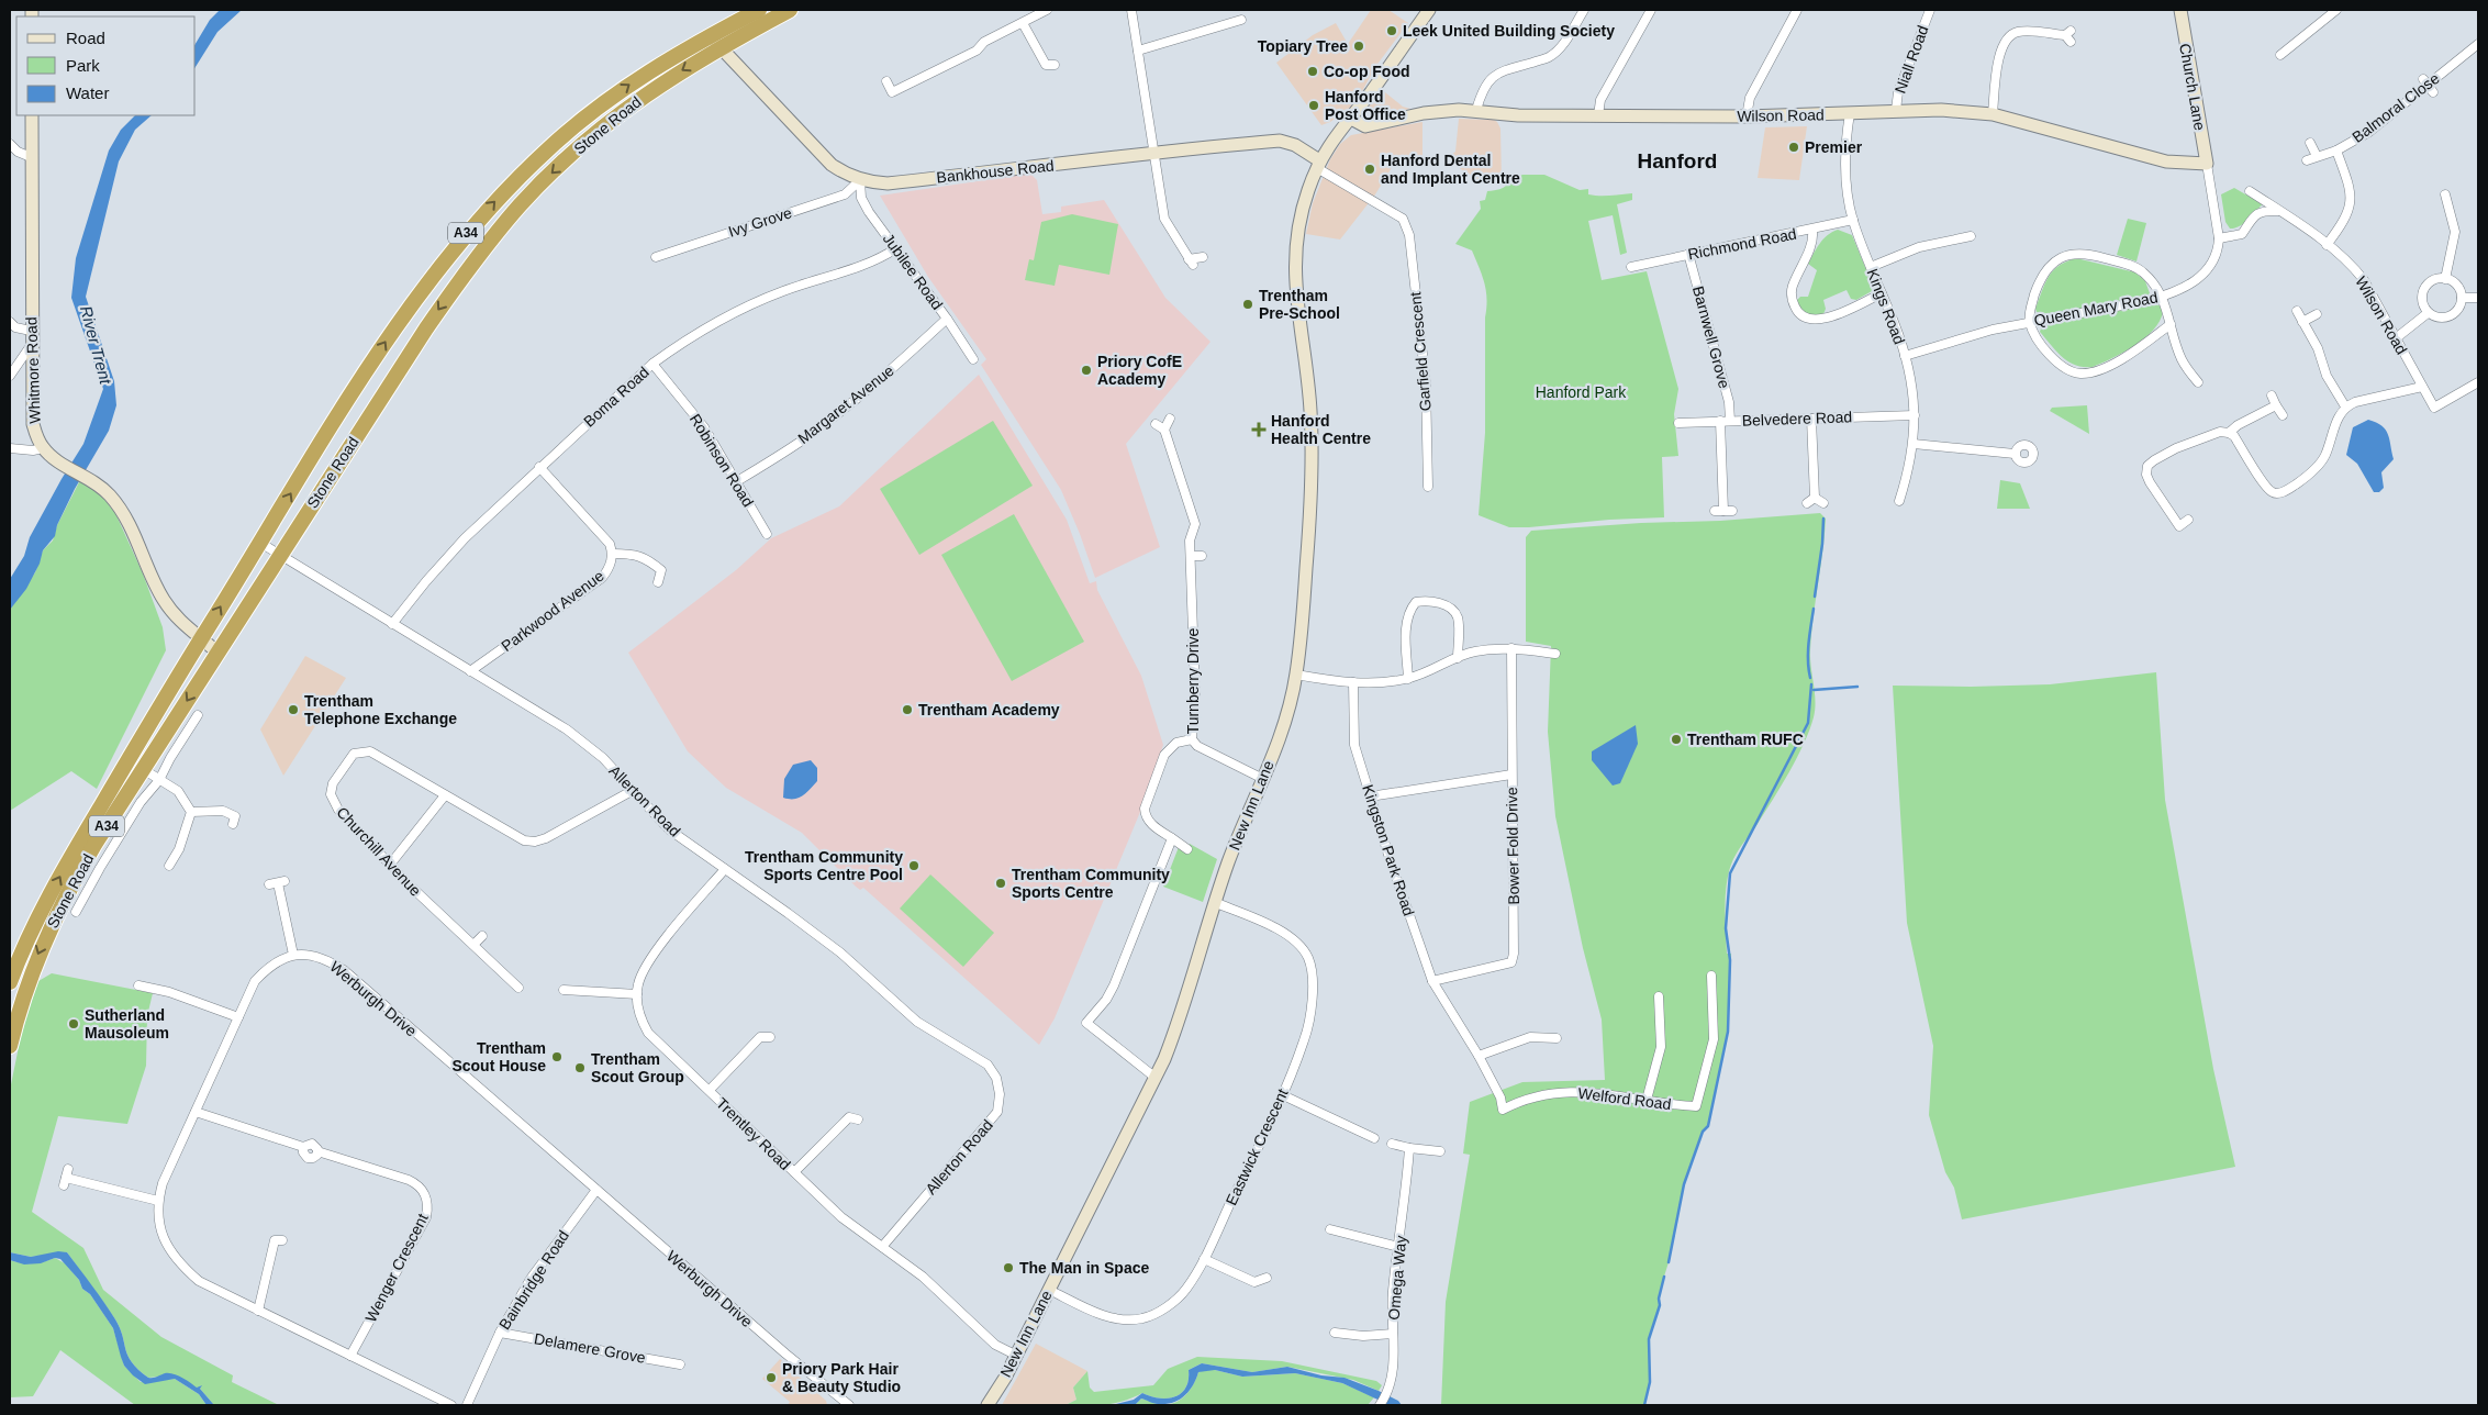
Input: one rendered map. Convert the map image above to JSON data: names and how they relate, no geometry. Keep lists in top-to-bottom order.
{
  "streets": {
    "highway": ["Stone Road", "A34"],
    "street": [
      "Niall Road",
      "Church Lane",
      "Balmoral Close",
      "Wilson Road",
      "Bankhouse Road",
      "Ivy Grove",
      "Richmond Road",
      "Jubilee Road",
      "Kings Road",
      "Queen Mary Road",
      "Barnwell Grove",
      "Garfield Crescent",
      "Whitmore Road",
      "Boma Road",
      "Margaret Avenue",
      "Belvedere Road",
      "Robinson Road",
      "Parkwood Avenue",
      "Turnberry Drive",
      "Allerton Road",
      "New Inn Lane",
      "Bower Fold Drive",
      "Kingston Park Road",
      "Churchill Avenue",
      "Werburgh Drive",
      "Welford Road",
      "Trentley Road",
      "Eastwick Crescent",
      "Wenger Crescent",
      "Omega Way",
      "Bainbridge Road",
      "Delamere Grove"
    ]
  },
  "crossings": [
    ["Niall Road", "Wilson Road"],
    ["Church Lane", "Wilson Road"],
    ["Church Lane", "Queen Mary Road"],
    ["Wilson Road", "Kings Road"],
    ["Wilson Road", "Queen Mary Road"],
    ["Wilson Road", "New Inn Lane"],
    ["Stone Road", "Bankhouse Road"],
    ["Stone Road", "Allerton Road"],
    ["Bankhouse Road", "Ivy Grove"],
    ["Bankhouse Road", "Jubilee Road"],
    ["Bankhouse Road", "Garfield Crescent"],
    ["Bankhouse Road", "New Inn Lane"],
    ["Ivy Grove", "Jubilee Road"],
    ["Richmond Road", "Kings Road"],
    ["Richmond Road", "Barnwell Grove"],
    ["Jubilee Road", "Boma Road"],
    ["Jubilee Road", "Margaret Avenue"],
    ["Kings Road", "Queen Mary Road"],
    ["Kings Road", "Belvedere Road"],
    ["Barnwell Grove", "Belvedere Road"],
    ["Garfield Crescent", "New Inn Lane"],
    ["Boma Road", "Robinson Road"],
    ["Boma Road", "Parkwood Avenue"],
    ["Boma Road", "Allerton Road"],
    ["Margaret Avenue", "Robinson Road"],
    ["Parkwood Avenue", "Allerton Road"],
    ["Turnberry Drive", "New Inn Lane"],
    ["Allerton Road", "Churchill Avenue"],
    ["Allerton Road", "Trentley Road"],
    ["New Inn Lane", "Trentley Road"],
    ["New Inn Lane", "Eastwick Crescent"],
    ["Bower Fold Drive", "Kingston Park Road"],
    ["Kingston Park Road", "Welford Road"],
    ["Werburgh Drive", "Bainbridge Road"],
    ["Bainbridge Road", "Delamere Grove"]
  ],
  "districts": ["Hanford"],
  "water": ["River Trent"],
  "parks": ["Hanford Park"],
  "places": {
    "other": [
      "Leek United Building Society",
      "Topiary Tree",
      "Co-op Food",
      "Hanford Post Office",
      "Premier",
      "Hanford Dental and Implant Centre",
      "Trentham Pre-School",
      "Priory CofE Academy",
      "Trentham Telephone Exchange",
      "Trentham Academy",
      "Trentham RUFC",
      "Trentham Community Sports Centre Pool",
      "Trentham Community Sports Centre",
      "Sutherland Mausoleum",
      "Trentham Scout House",
      "Trentham Scout Group",
      "The Man in Space",
      "Priory Park Hair & Beauty Studio"
    ],
    "health": ["Hanford Health Centre"]
  },
  "legend": ["Road", "Park", "Water"]
}
